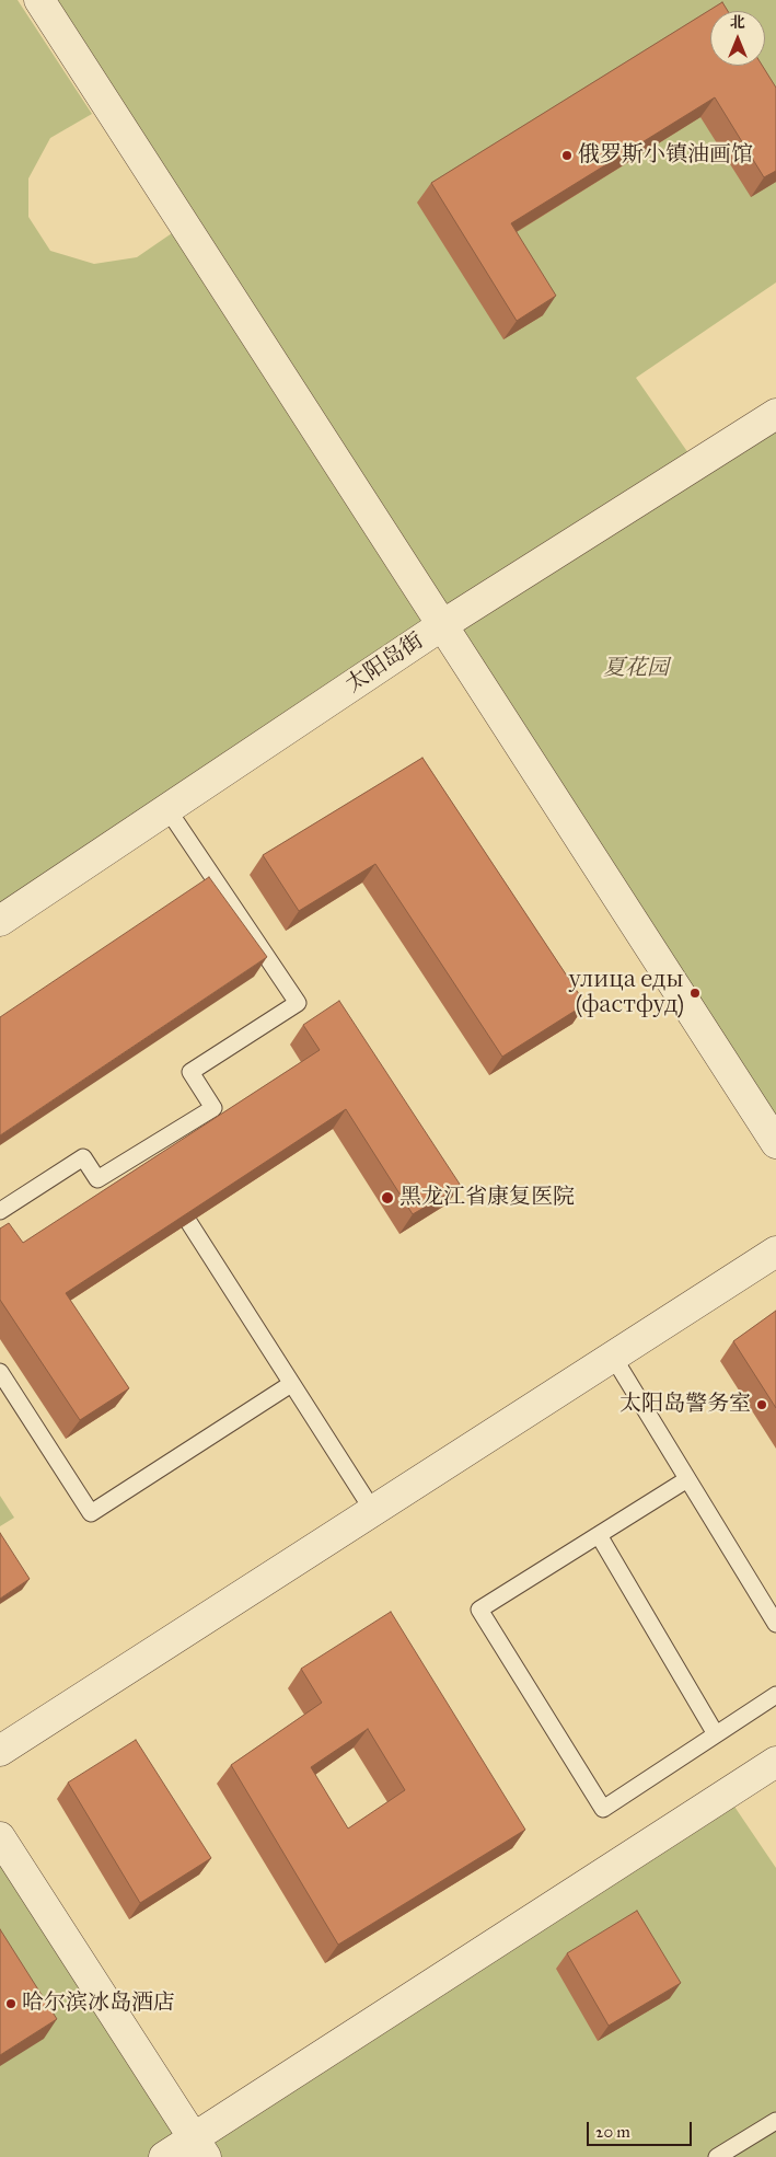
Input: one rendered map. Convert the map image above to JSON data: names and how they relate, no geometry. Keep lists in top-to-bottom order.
{
  "streets": {
    "street": ["太阳岛街"]
  },
  "parks": ["夏花园"],
  "places": [
    "俄罗斯小镇油画馆",
    "улица еды (фастфуд)",
    "黑龙江省康复医院",
    "太阳岛警务室",
    "哈尔滨冰岛酒店"
  ],
  "scale_bar": "20 m",
  "north": "top"
}
